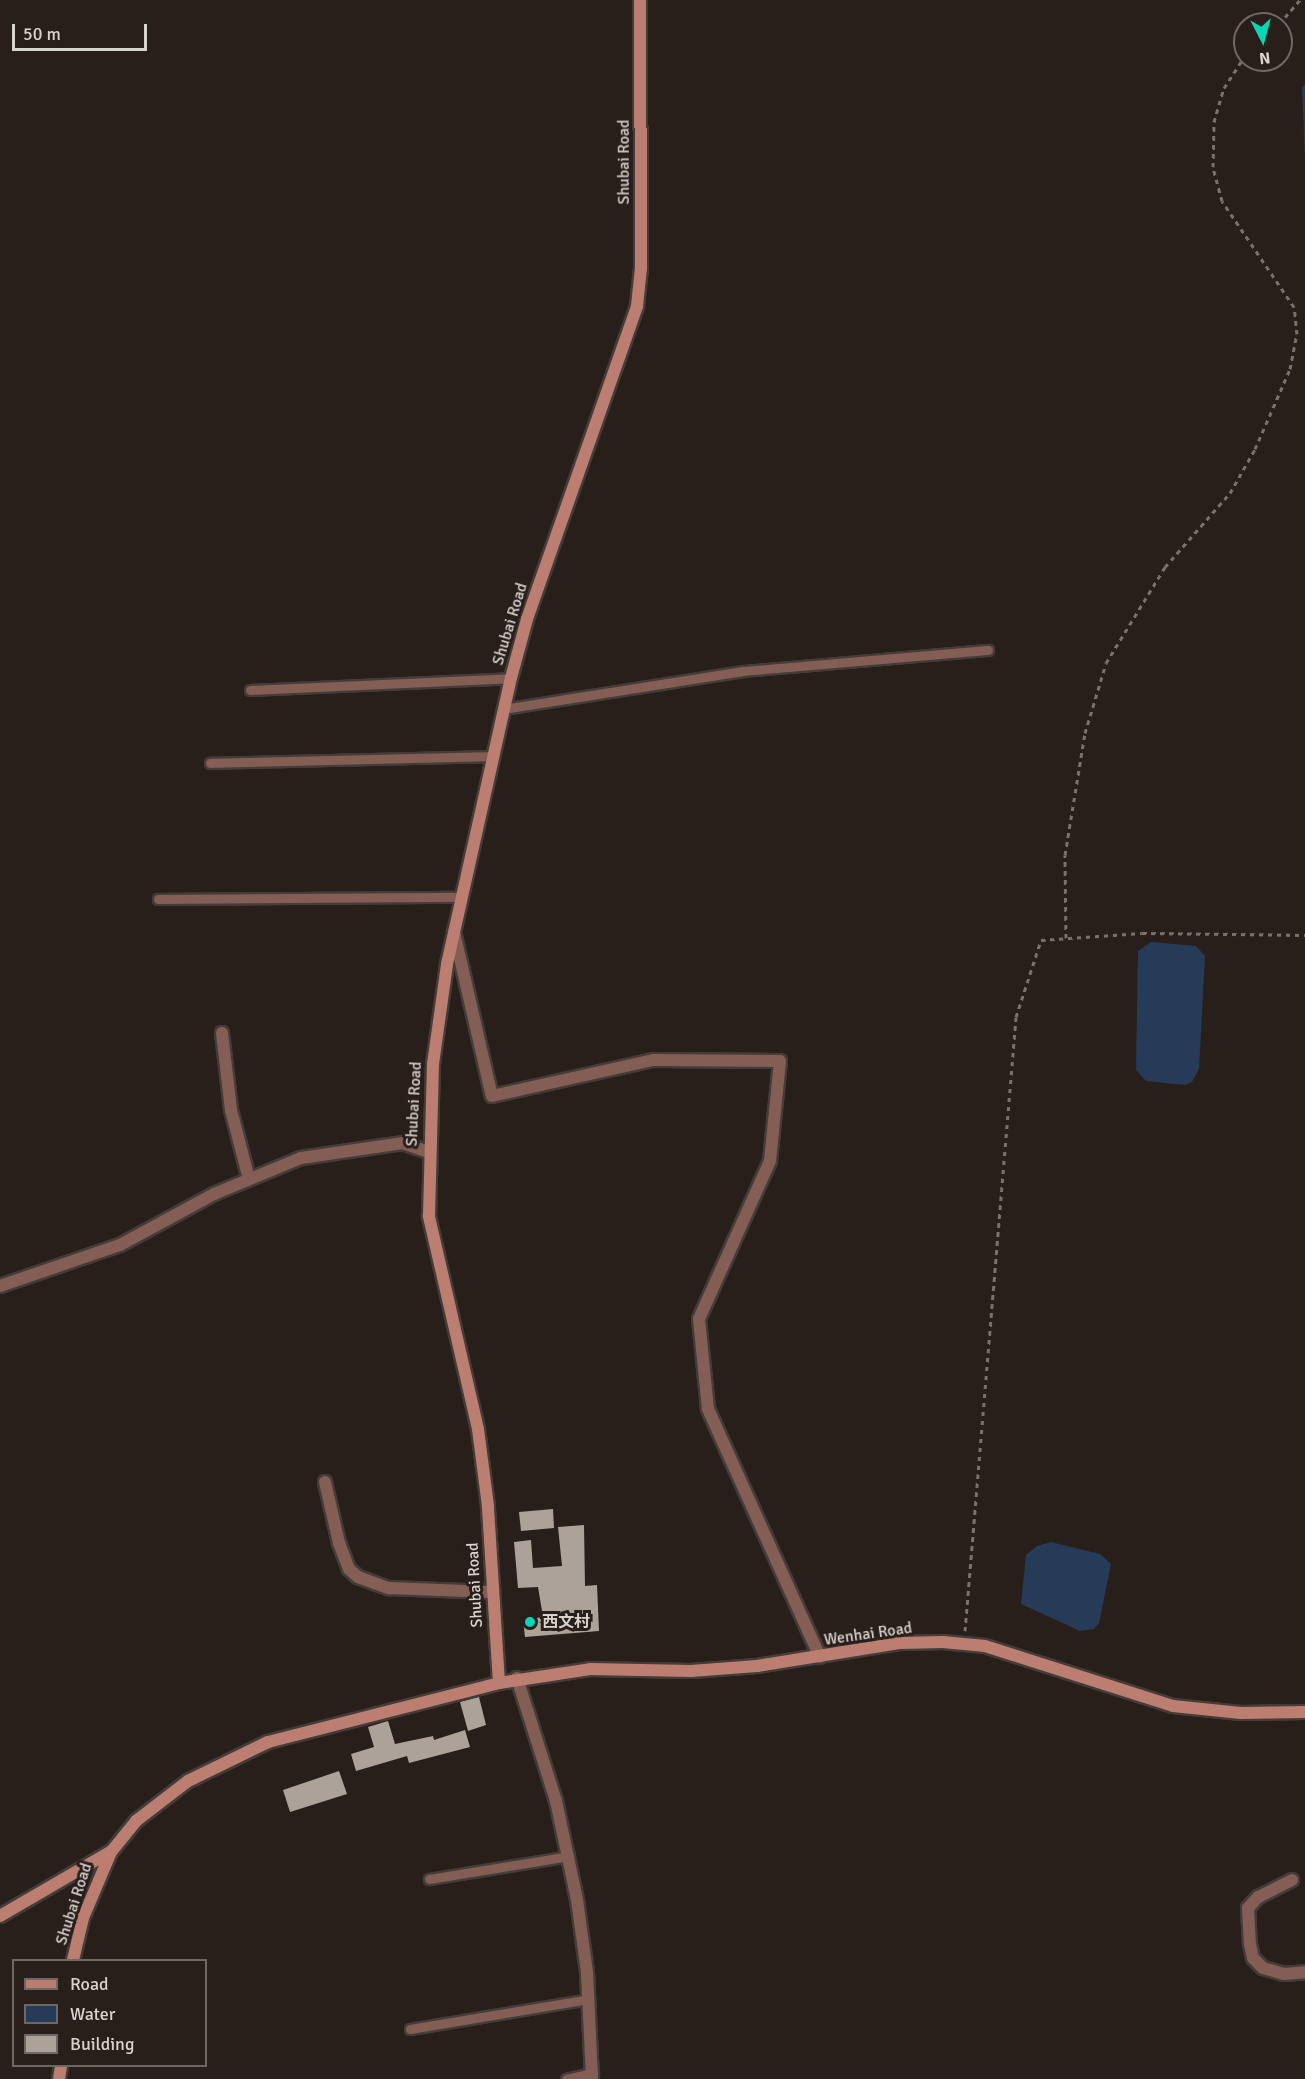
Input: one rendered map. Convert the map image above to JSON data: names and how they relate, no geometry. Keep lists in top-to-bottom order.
{
  "streets": {
    "main road": ["Shubai Road", "Wenhai Road"]
  },
  "crossings": [
    ["Shubai Road", "Wenhai Road"]
  ],
  "places": ["西文村"],
  "legend": ["Road", "Water", "Building"],
  "scale_bar": "50 m",
  "north": "bottom"
}
